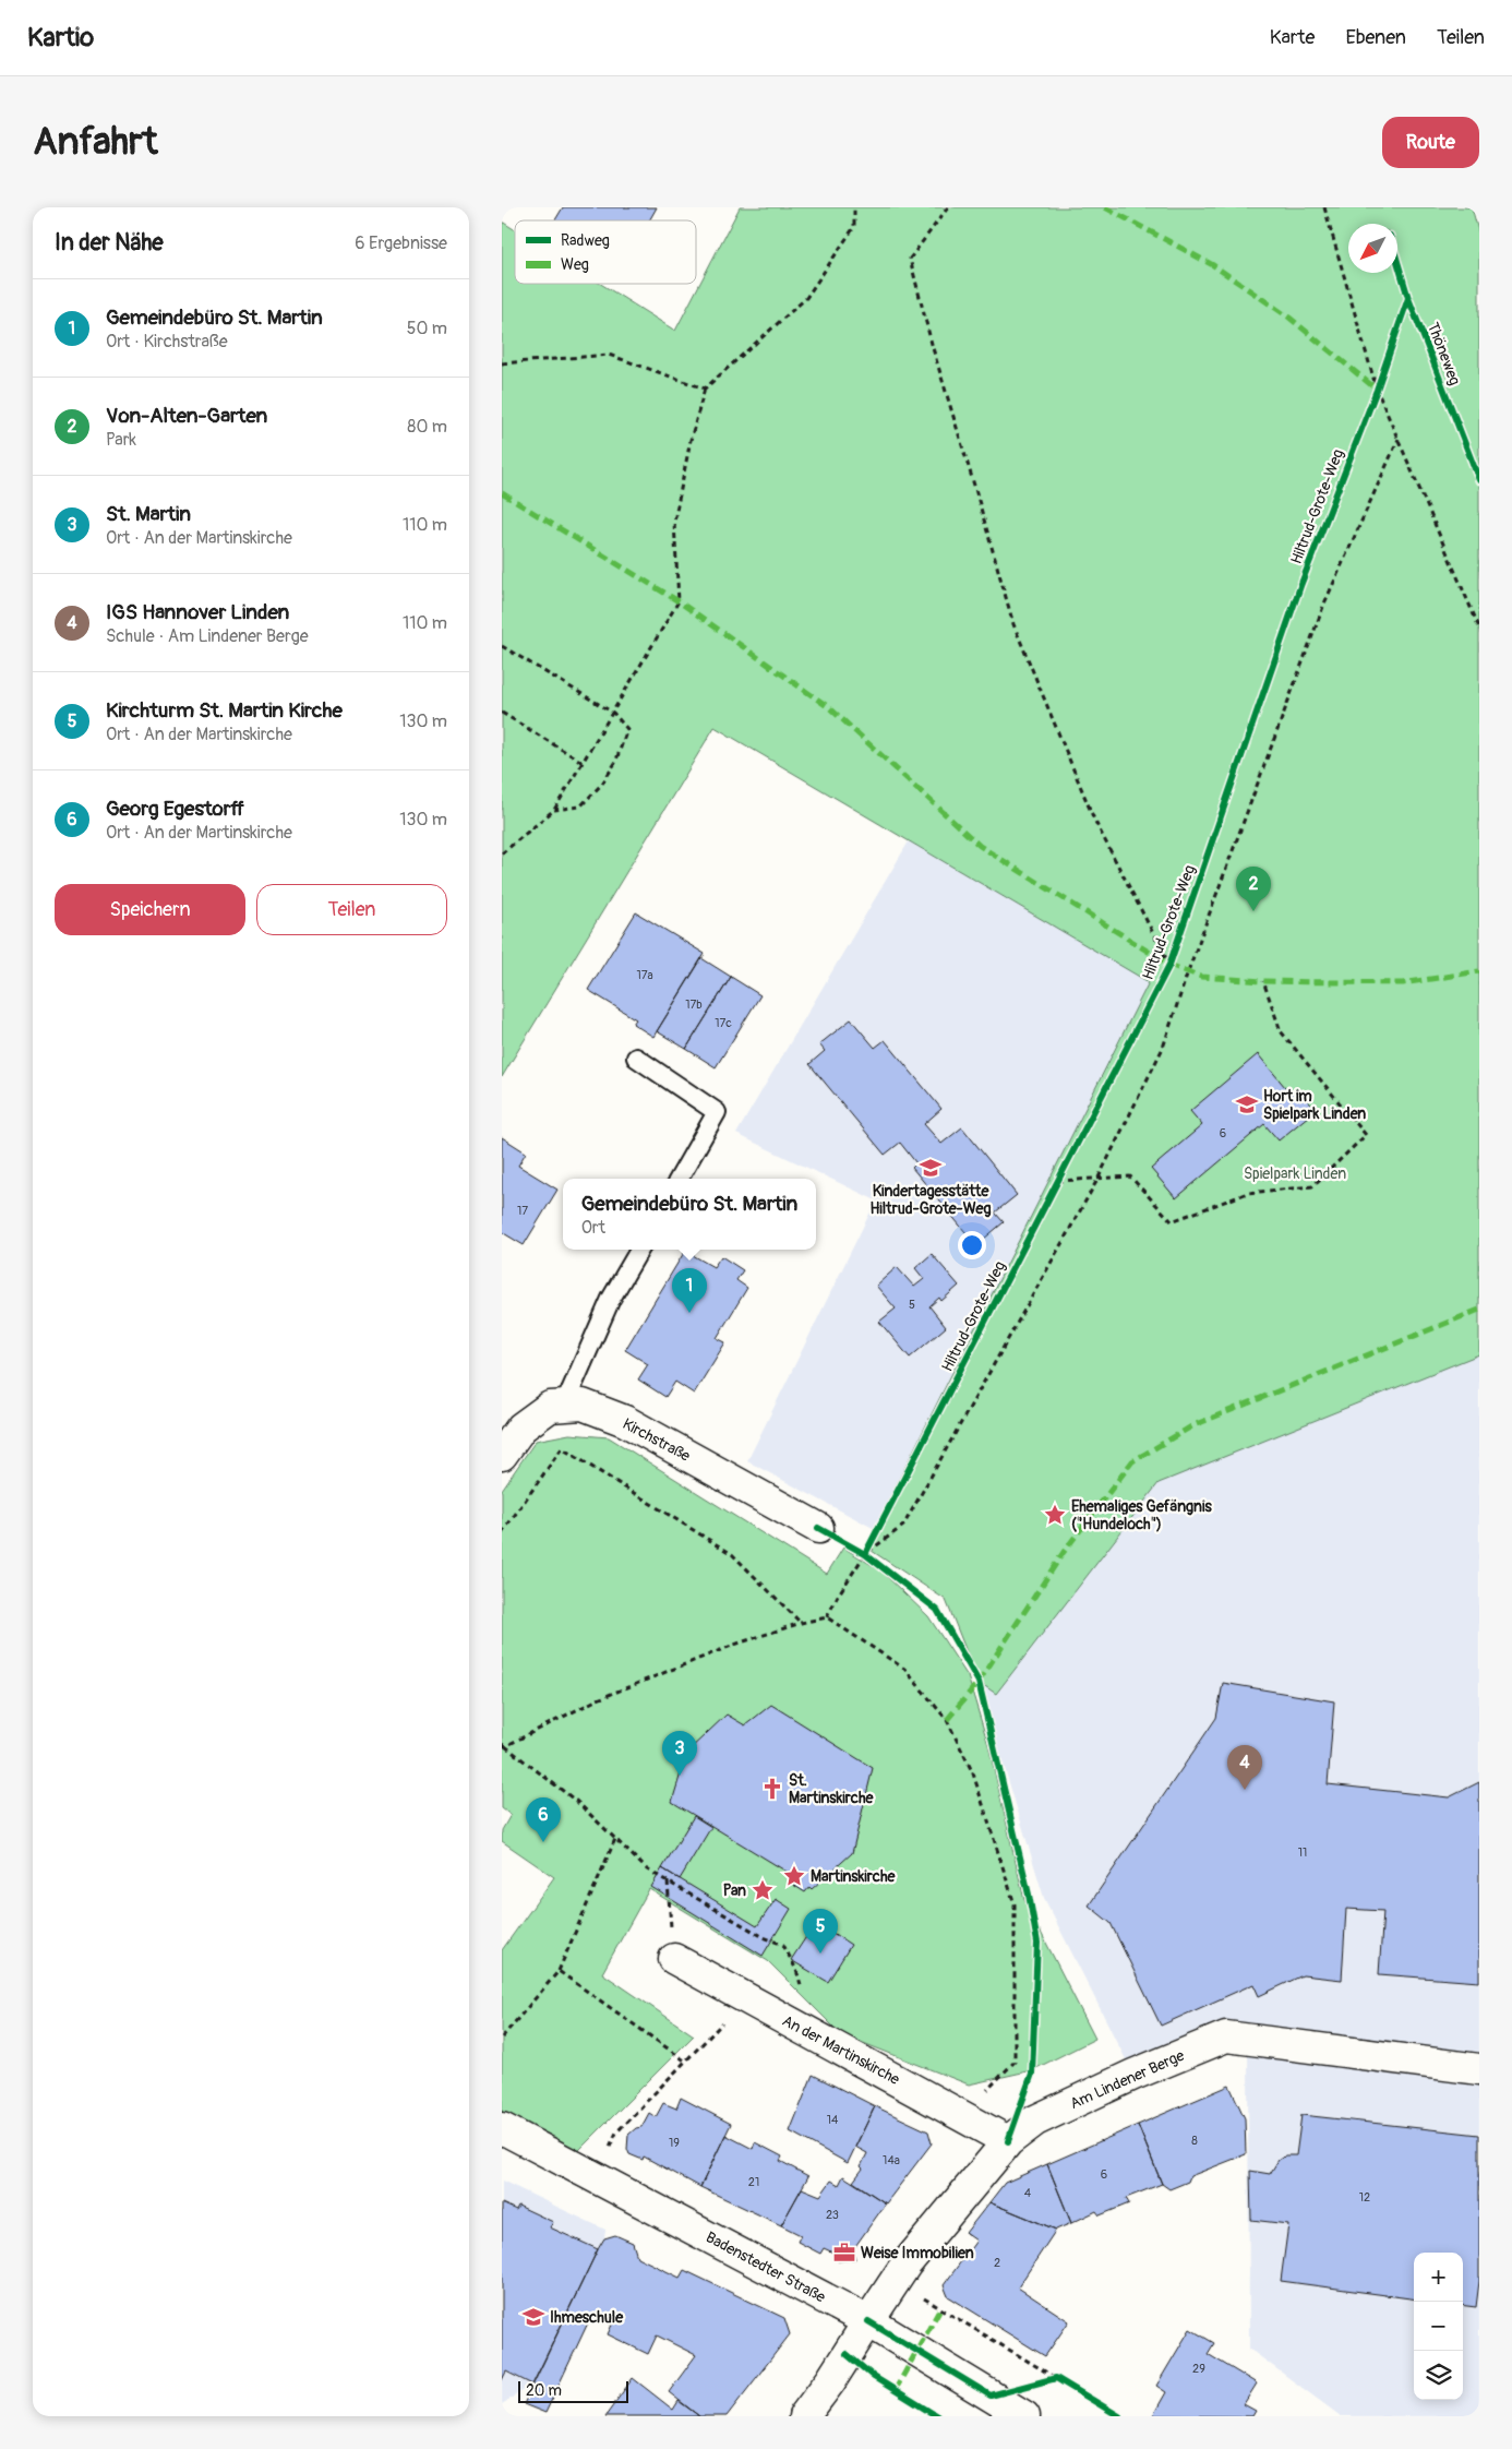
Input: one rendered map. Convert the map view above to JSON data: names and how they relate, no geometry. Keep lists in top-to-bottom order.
{
  "streets": {
    "street": [
      "Kirchstraße",
      "An der Martinskirche",
      "Am Lindener Berge",
      "Badenstedter Straße"
    ],
    "cycle path": ["Thöneweg", "Hiltrud-Grote-Weg"]
  },
  "crossings": [
    ["An der Martinskirche", "Am Lindener Berge"],
    ["Am Lindener Berge", "Badenstedter Straße"]
  ],
  "parks": ["Spielpark Linden"],
  "places": {
    "school or university": ["Hort im Spielpark Linden", "Kindertagesstätte Hiltrud-Grote-Weg", "Ihmeschule"],
    "place": ["Ehemaliges Gefängnis (\"Hundeloch\")", "Martinskirche", "Pan"],
    "church": ["St. Martinskirche"],
    "office": ["Weise Immobilien"]
  },
  "house_numbers": [
    "17a",
    "17b",
    "17c",
    "6",
    "17",
    "5",
    "11",
    "14",
    "8",
    "19",
    "14a",
    "6",
    "21",
    "4",
    "12",
    "23",
    "2",
    "29"
  ],
  "legend": ["Radweg", "Weg"],
  "scale_bar": "20 m",
  "north": "bottom left",
  "page": {
    "header": "Kartio",
    "nav": ["Karte", "Ebenen", "Teilen"],
    "buttons": [
      "Route",
      ["Speichern", "Teilen"]
    ],
    "title": "Anfahrt",
    "heading": ["In der Nähe", "6 Ergebnisse"],
    "list": [
      {
        "mark": "1",
        "name": "Gemeindebüro St. Martin",
        "note": "Ort · Kirchstraße",
        "value": "50 m"
      },
      {
        "mark": "2",
        "name": "Von-Alten-Garten",
        "note": "Park",
        "value": "80 m"
      },
      {
        "mark": "3",
        "name": "St. Martin",
        "note": "Ort · An der Martinskirche",
        "value": "110 m"
      },
      {
        "mark": "4",
        "name": "IGS Hannover Linden",
        "note": "Schule · Am Lindener Berge",
        "value": "110 m"
      },
      {
        "mark": "5",
        "name": "Kirchturm St. Martin Kirche",
        "note": "Ort · An der Martinskirche",
        "value": "130 m"
      },
      {
        "mark": "6",
        "name": "Georg Egestorff",
        "note": "Ort · An der Martinskirche",
        "value": "130 m"
      }
    ],
    "pins": [
      "2",
      "1",
      "3",
      "4",
      "6",
      "5"
    ],
    "popup": ["Gemeindebüro St. Martin", "Ort"],
    "map_buttons": ["+", "−"],
    "scale": "20 m"
  }
}
